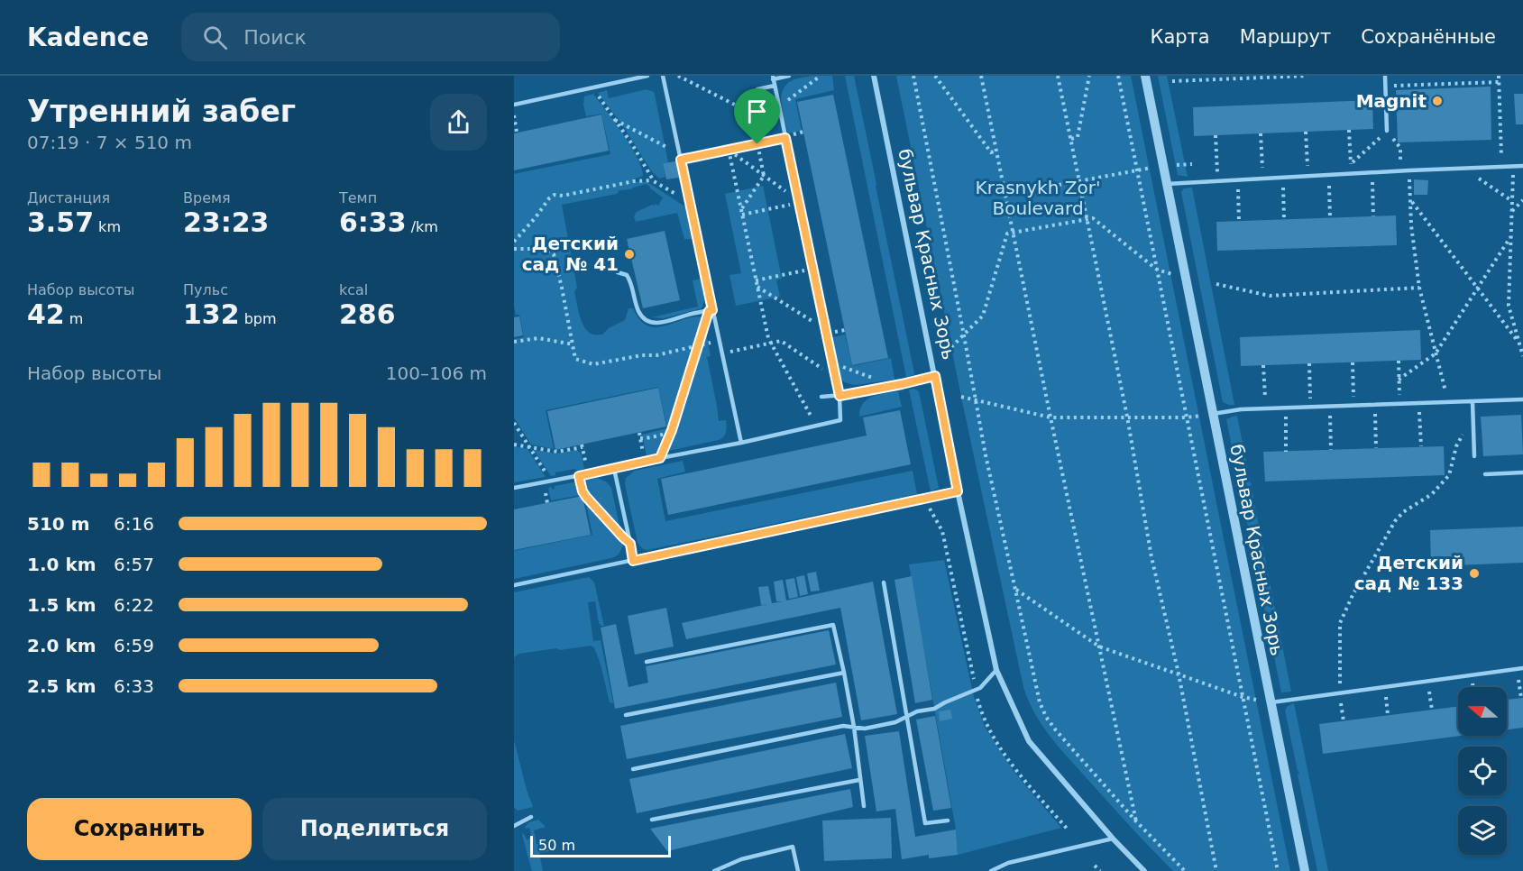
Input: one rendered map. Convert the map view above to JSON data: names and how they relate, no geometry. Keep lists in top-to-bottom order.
{
  "streets": {
    "street": ["бульвар Красных Зорь"]
  },
  "parks": ["Krasnykh Zor' Boulevard"],
  "places": ["Magnit", "Детский сад № 41", "Детский сад № 133"],
  "scale_bar": "50 m",
  "north": "left",
  "page": {
    "header": "Kadence",
    "search": "Поиск",
    "nav": ["Карта", "Маршрут", "Сохранённые"],
    "heading": ["Утренний забег", "07:19 · 7 × 510 m"],
    "stats": [
      ["Дистанция", "3.57 km"],
      ["Время", "23:23"],
      ["Темп", "6:33 /km"],
      ["Набор высоты", "42 m"],
      ["Пульс", "132 bpm"],
      ["kcal", "286"]
    ],
    "chart": ["Набор высоты", "100–106 m"],
    "list": [
      {
        "name": "510 m",
        "note": "6:16"
      },
      {
        "name": "1.0 km",
        "note": "6:57"
      },
      {
        "name": "1.5 km",
        "note": "6:22"
      },
      {
        "name": "2.0 km",
        "note": "6:59"
      },
      {
        "name": "2.5 km",
        "note": "6:33"
      }
    ],
    "buttons": ["Сохранить", "Поделиться"],
    "scale": "50 m"
  }
}
